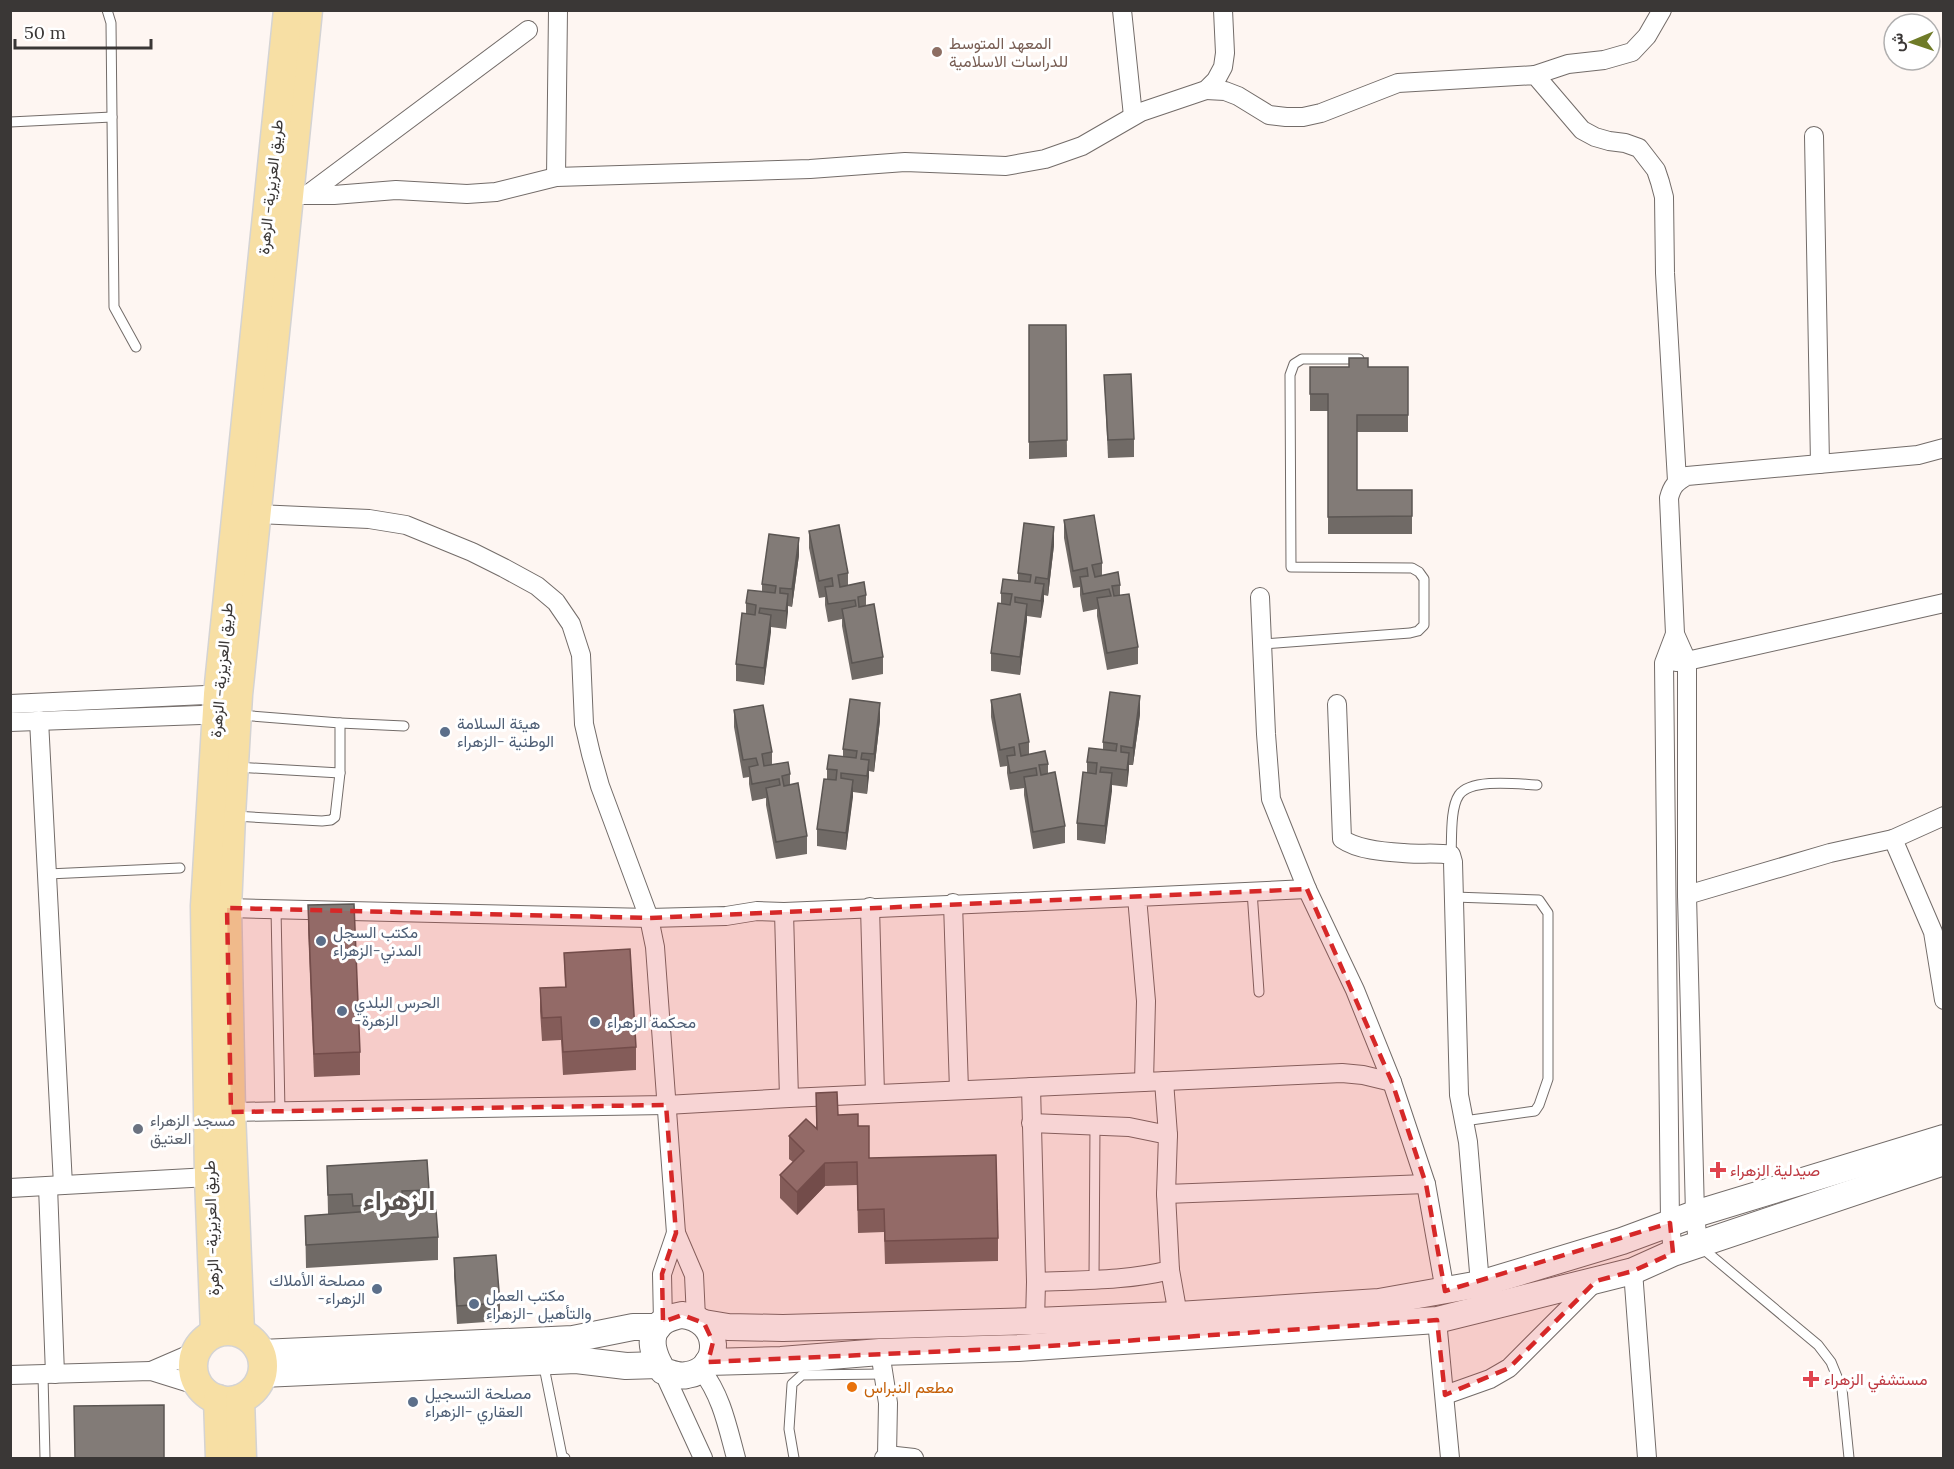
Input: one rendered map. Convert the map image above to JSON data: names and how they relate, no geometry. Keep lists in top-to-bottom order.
{
  "streets": {
    "main road": ["طريق العزيزية- الزهرة"]
  },
  "districts": ["الزهراء"],
  "places": {
    "other": [
      "المعهد المتوسط للدراسات الاسلامية",
      "هيئة السلامة الوطنية -الزهراء",
      "مكتب السجل المدني-الزهراء",
      "الحرس البلدي -الزهرة",
      "محكمة الزهراء",
      "مسجد الزهراء العتيق",
      "مصلحة الأملاك -الزهراء",
      "مكتب العمل والتأهيل -الزهراء",
      "مطعم النبراس",
      "مصلحة التسجيل العقاري -الزهراء"
    ],
    "health": ["صيدلية الزهراء", "مستشفي الزهراء"]
  },
  "scale_bar": "50 m",
  "north": "left"
}
